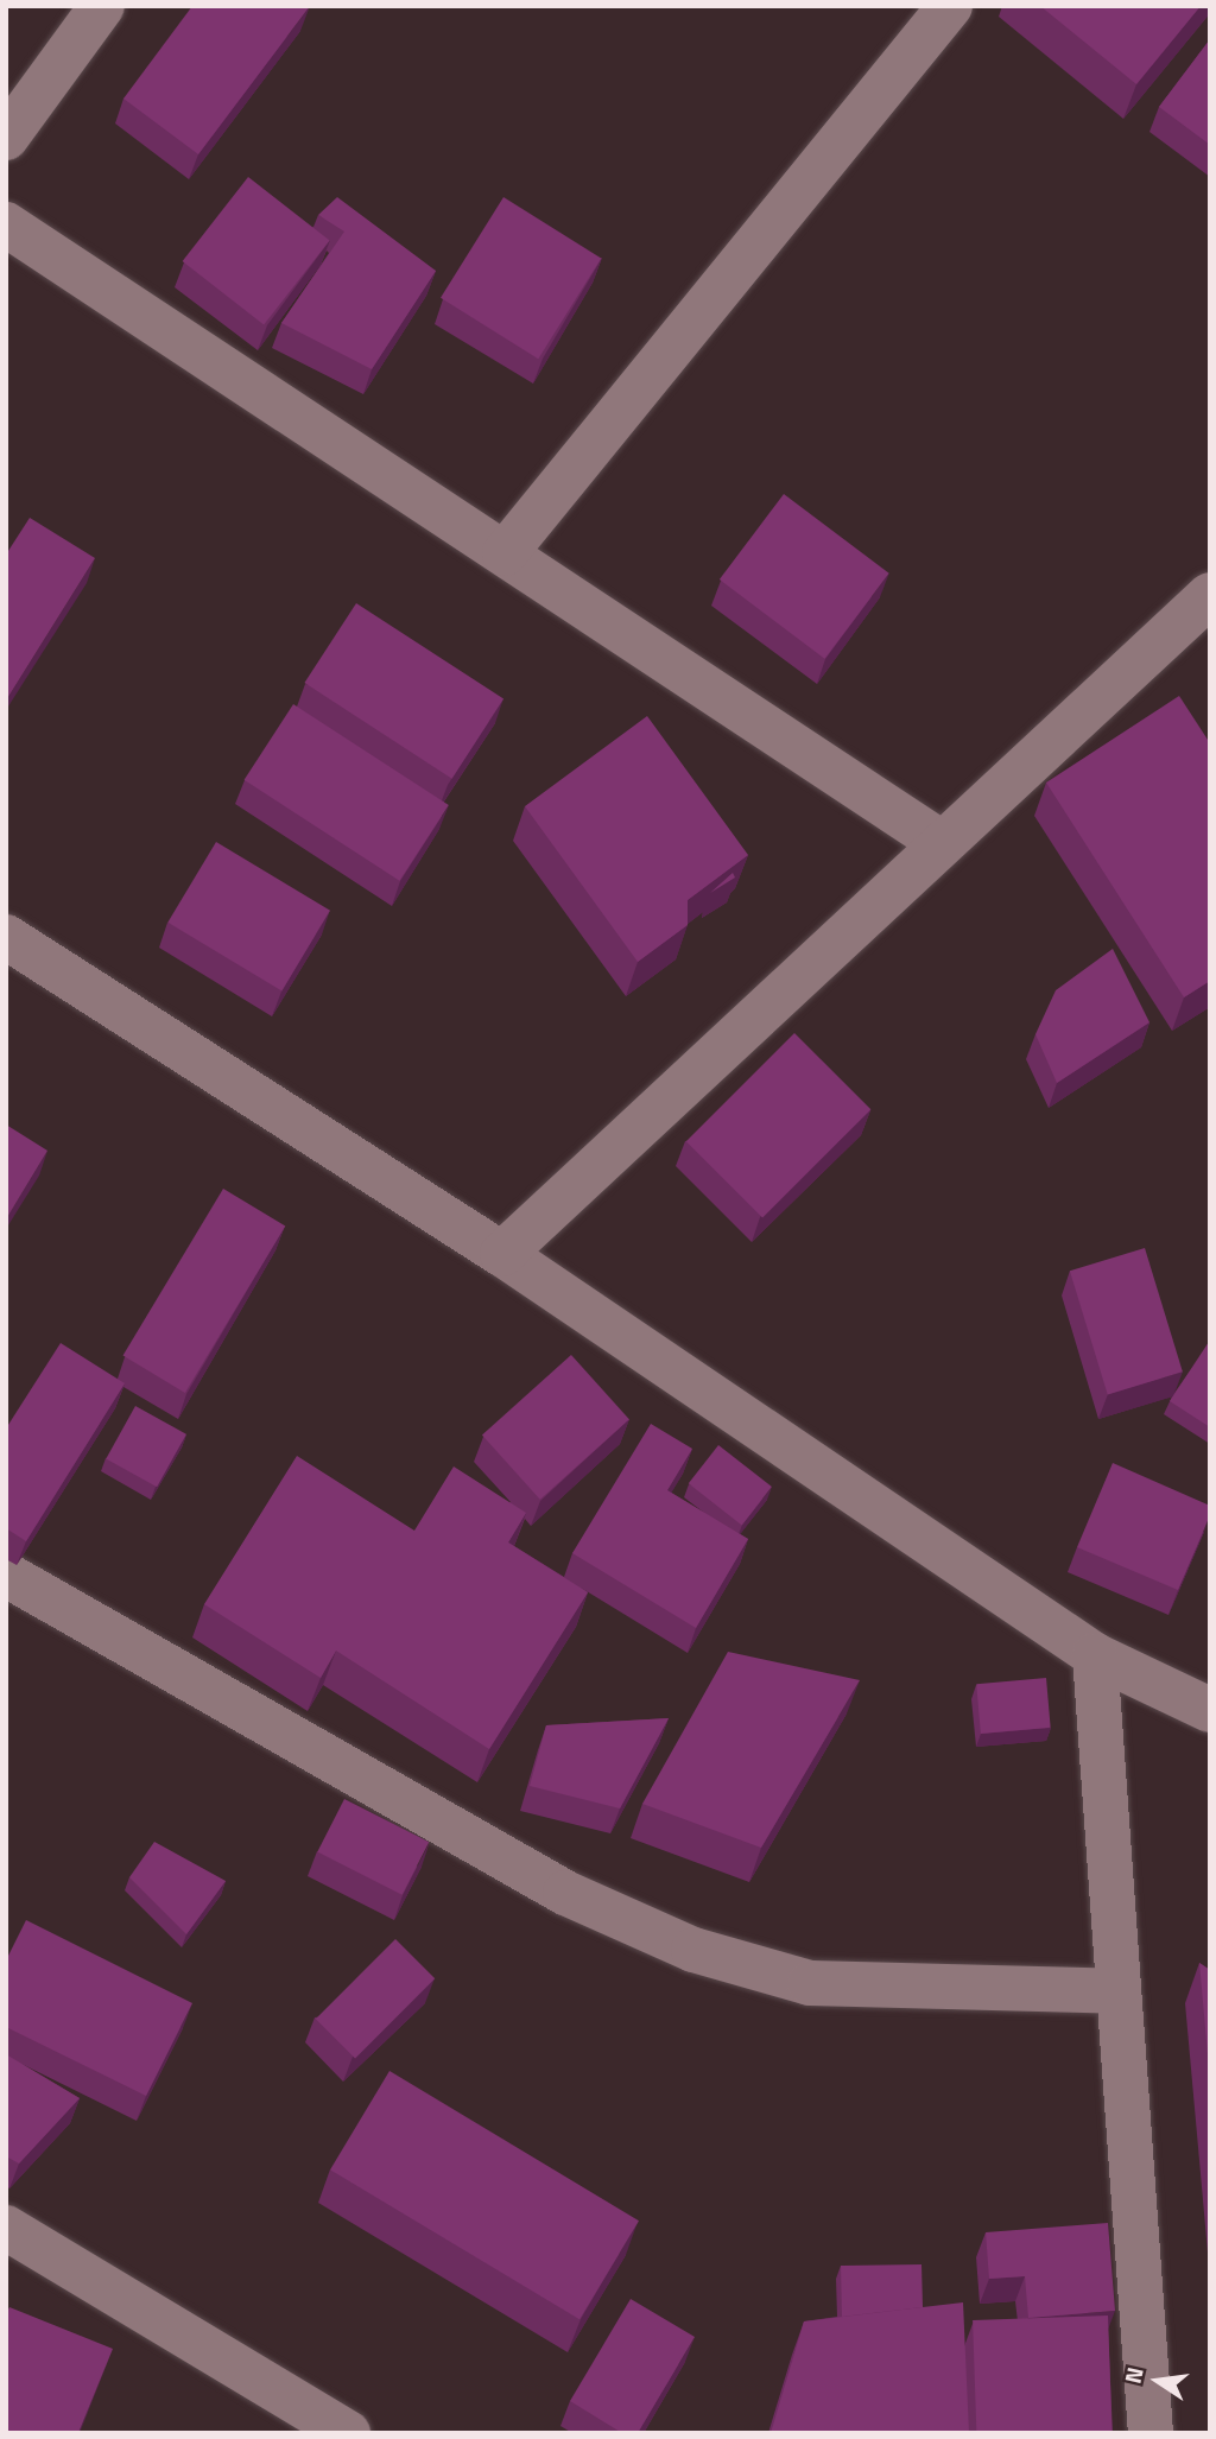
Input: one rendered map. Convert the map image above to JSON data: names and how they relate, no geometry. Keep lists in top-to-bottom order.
{
  "north": "left"
}
